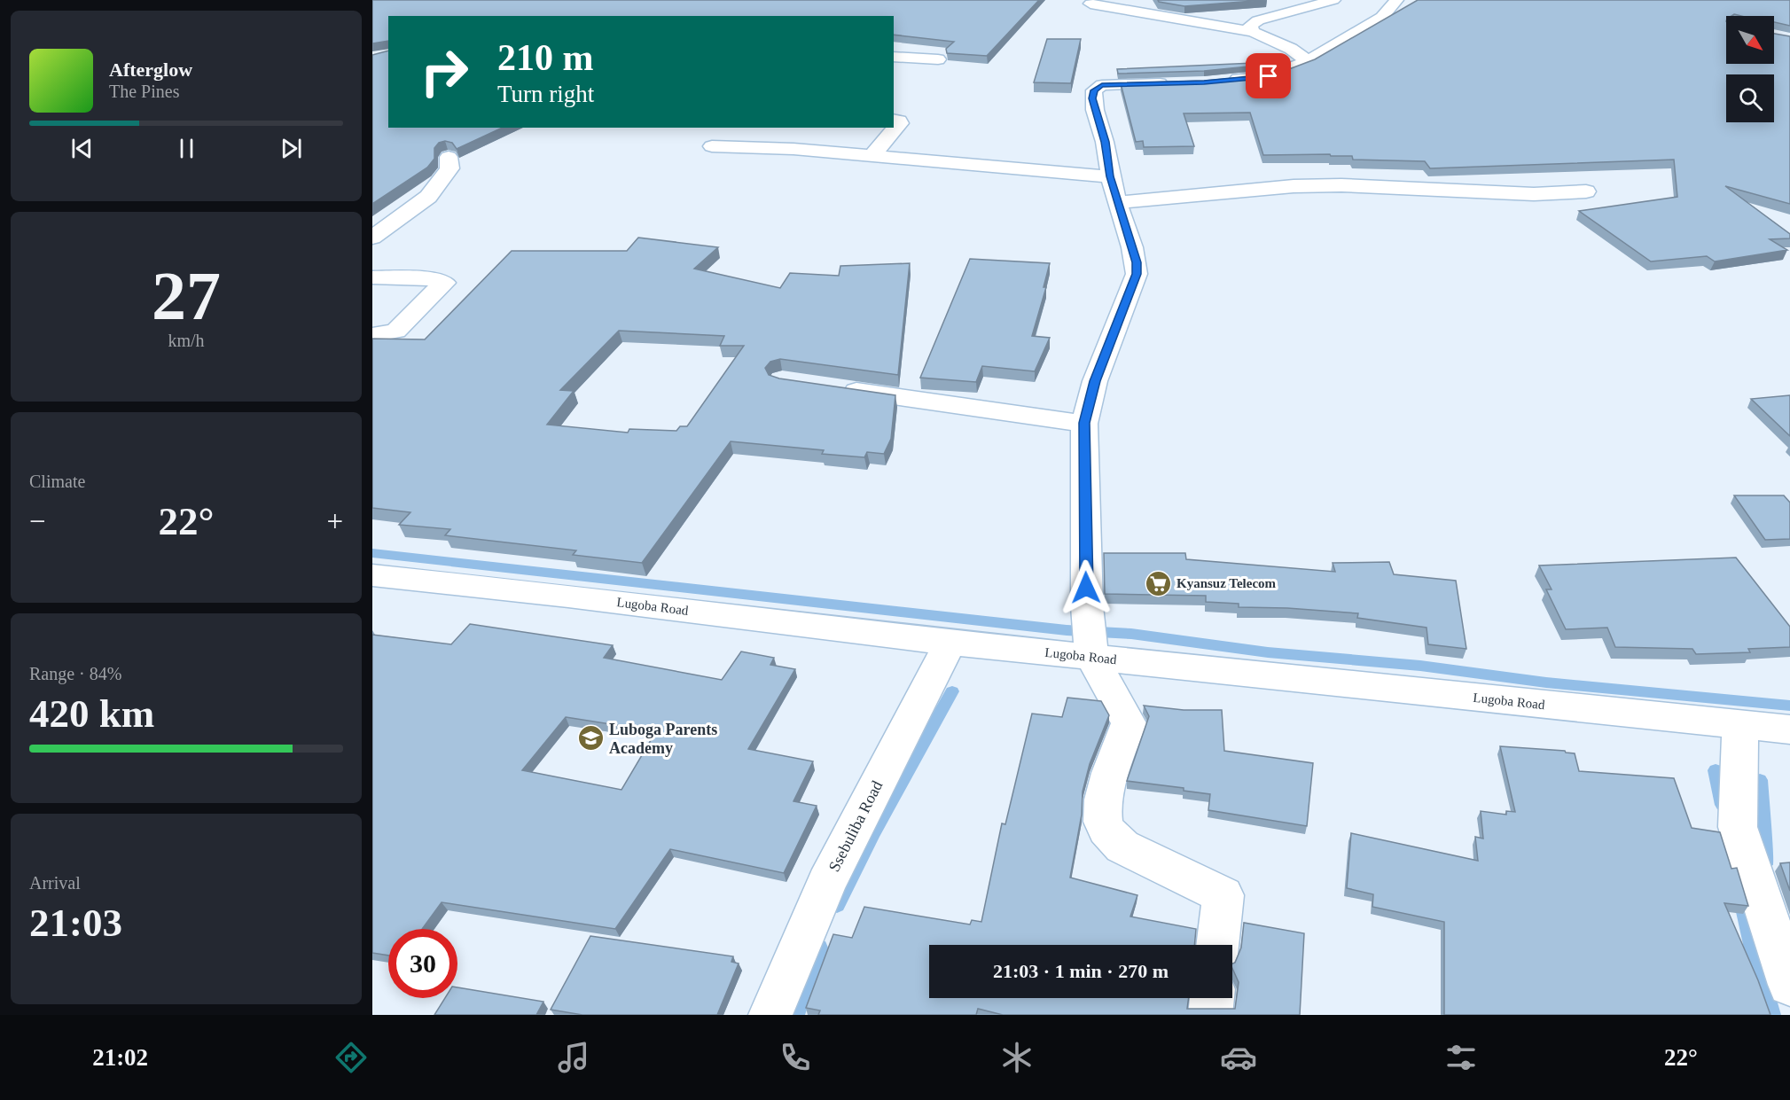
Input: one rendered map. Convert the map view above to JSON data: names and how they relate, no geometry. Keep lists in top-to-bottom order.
{
  "streets": {
    "street": ["Lugoba Road", "Ssebuliba Road"]
  },
  "crossings": [
    ["Lugoba Road", "Ssebuliba Road"]
  ],
  "places": {
    "supermarket": ["Kyansuz Telecom"],
    "school or university": ["Luboga Parents Academy"]
  },
  "north": "bottom right",
  "page": {
    "turn": ["210 m", "Turn right"],
    "song": ["Afterglow", "The Pines"],
    "tile": [
      ["27", "km/h"],
      "Climate",
      ["Range · 84%", "420 km"],
      ["Arrival", "21:03"]
    ],
    "heat": ["−", "22°", "+"],
    "limit": "30",
    "trip": "21:03 · 1 min · 270 m",
    "tabs": ["21:02", "22°"]
  }
}
